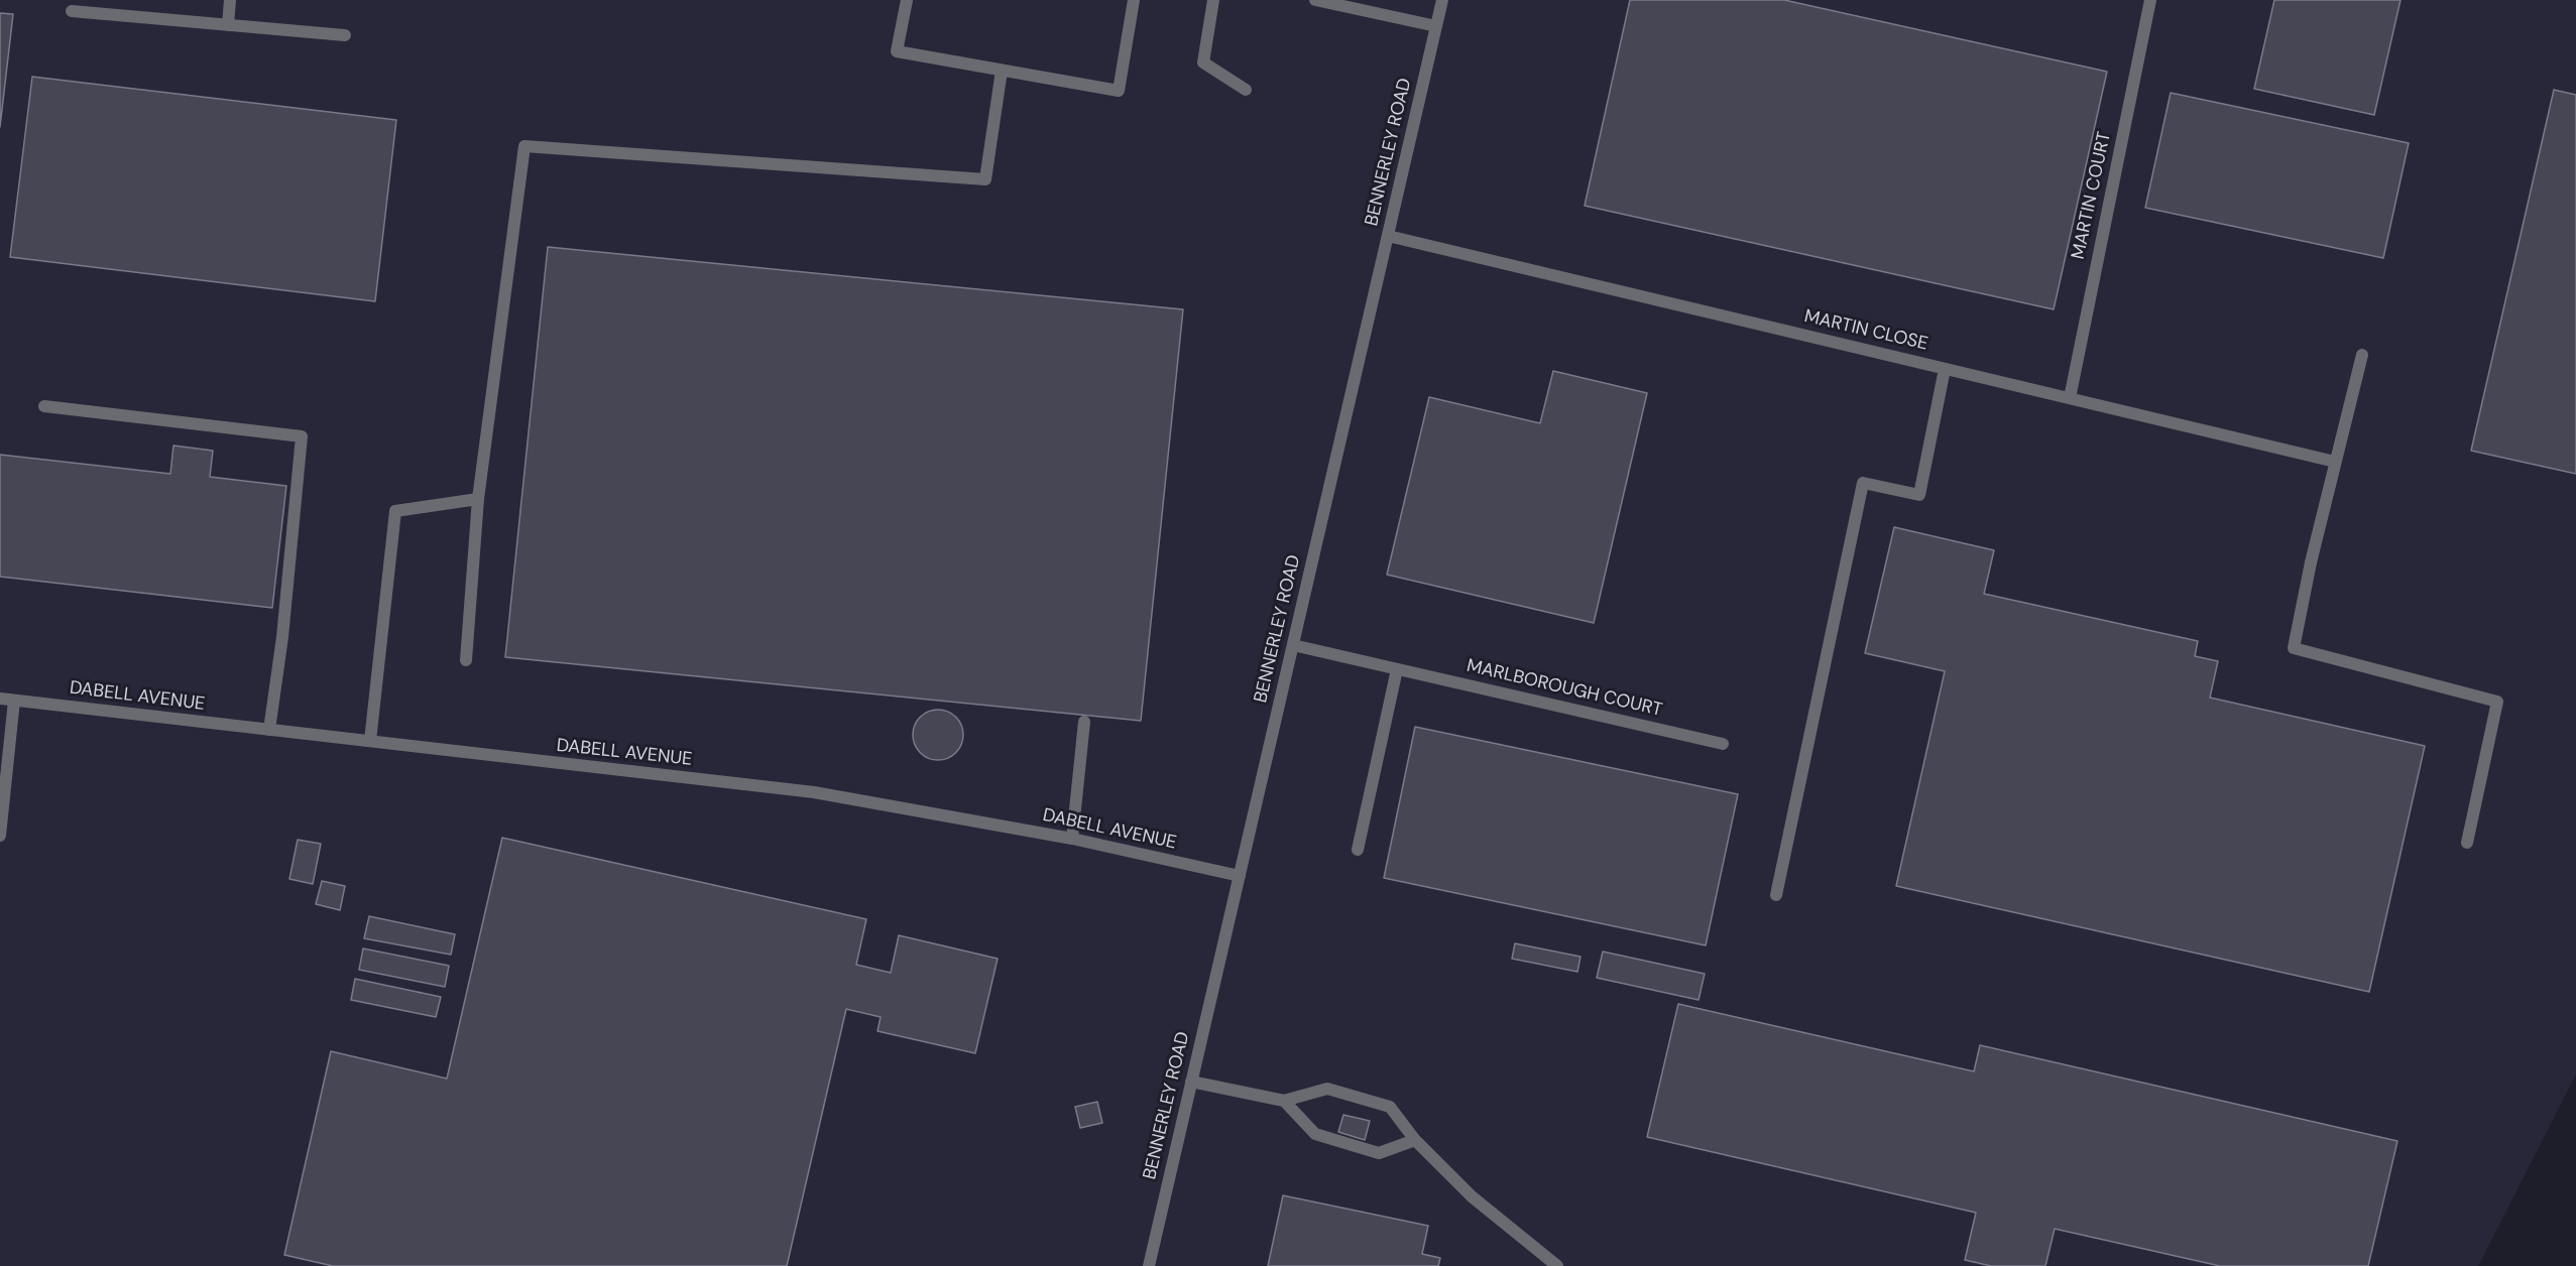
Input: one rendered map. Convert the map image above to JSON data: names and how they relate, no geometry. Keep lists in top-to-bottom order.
{
  "streets": {
    "street": [
      "BENNERLEY ROAD",
      "MARTIN COURT",
      "MARTIN CLOSE",
      "MARLBOROUGH COURT",
      "DABELL AVENUE"
    ]
  },
  "crossings": [
    ["BENNERLEY ROAD", "MARTIN CLOSE"],
    ["BENNERLEY ROAD", "MARLBOROUGH COURT"],
    ["BENNERLEY ROAD", "DABELL AVENUE"],
    ["MARTIN COURT", "MARTIN CLOSE"]
  ]
}
